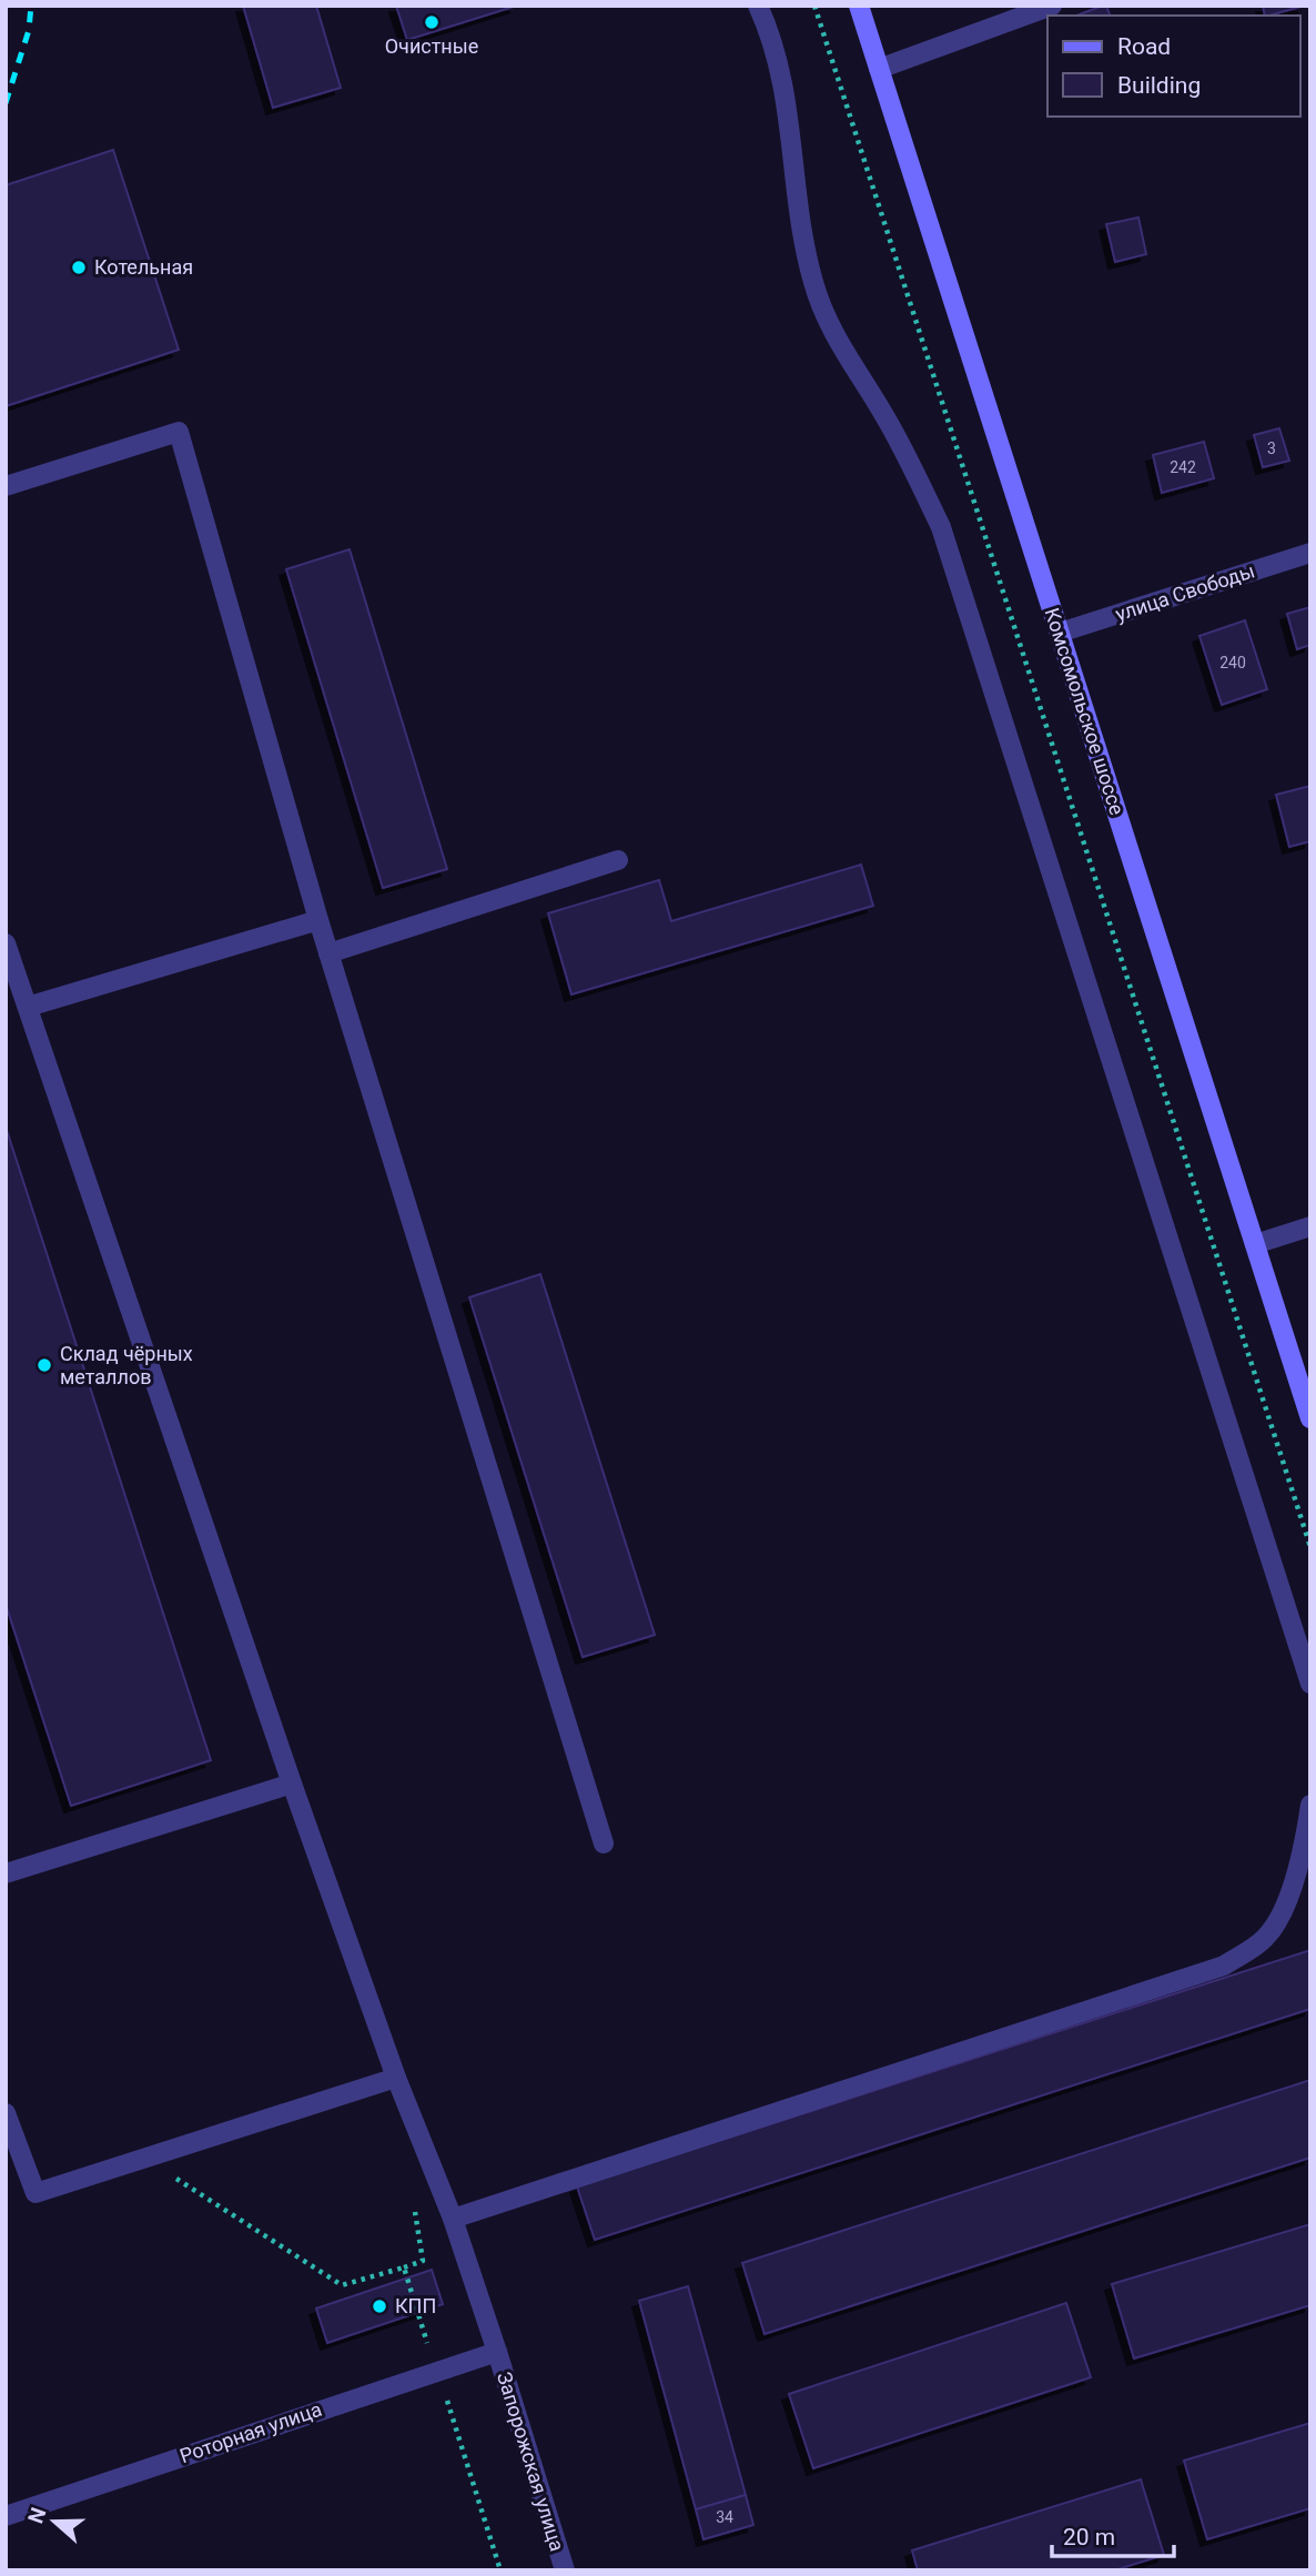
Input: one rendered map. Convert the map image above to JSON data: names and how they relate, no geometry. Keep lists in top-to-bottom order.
{
  "streets": {
    "main road": ["Комсомольское шоссе"],
    "street": ["улица Свободы", "Роторная улица", "Запорожская улица"]
  },
  "crossings": [
    ["улица Свободы", "Комсомольское шоссе"],
    ["Роторная улица", "Запорожская улица"]
  ],
  "places": [
    "Очистные",
    "Котельная",
    "Склад чёрных металлов",
    "КПП"
  ],
  "house_numbers": [
    "3",
    "242",
    "240",
    "34"
  ],
  "legend": ["Road", "Building"],
  "scale_bar": "20 m",
  "north": "left"
}
